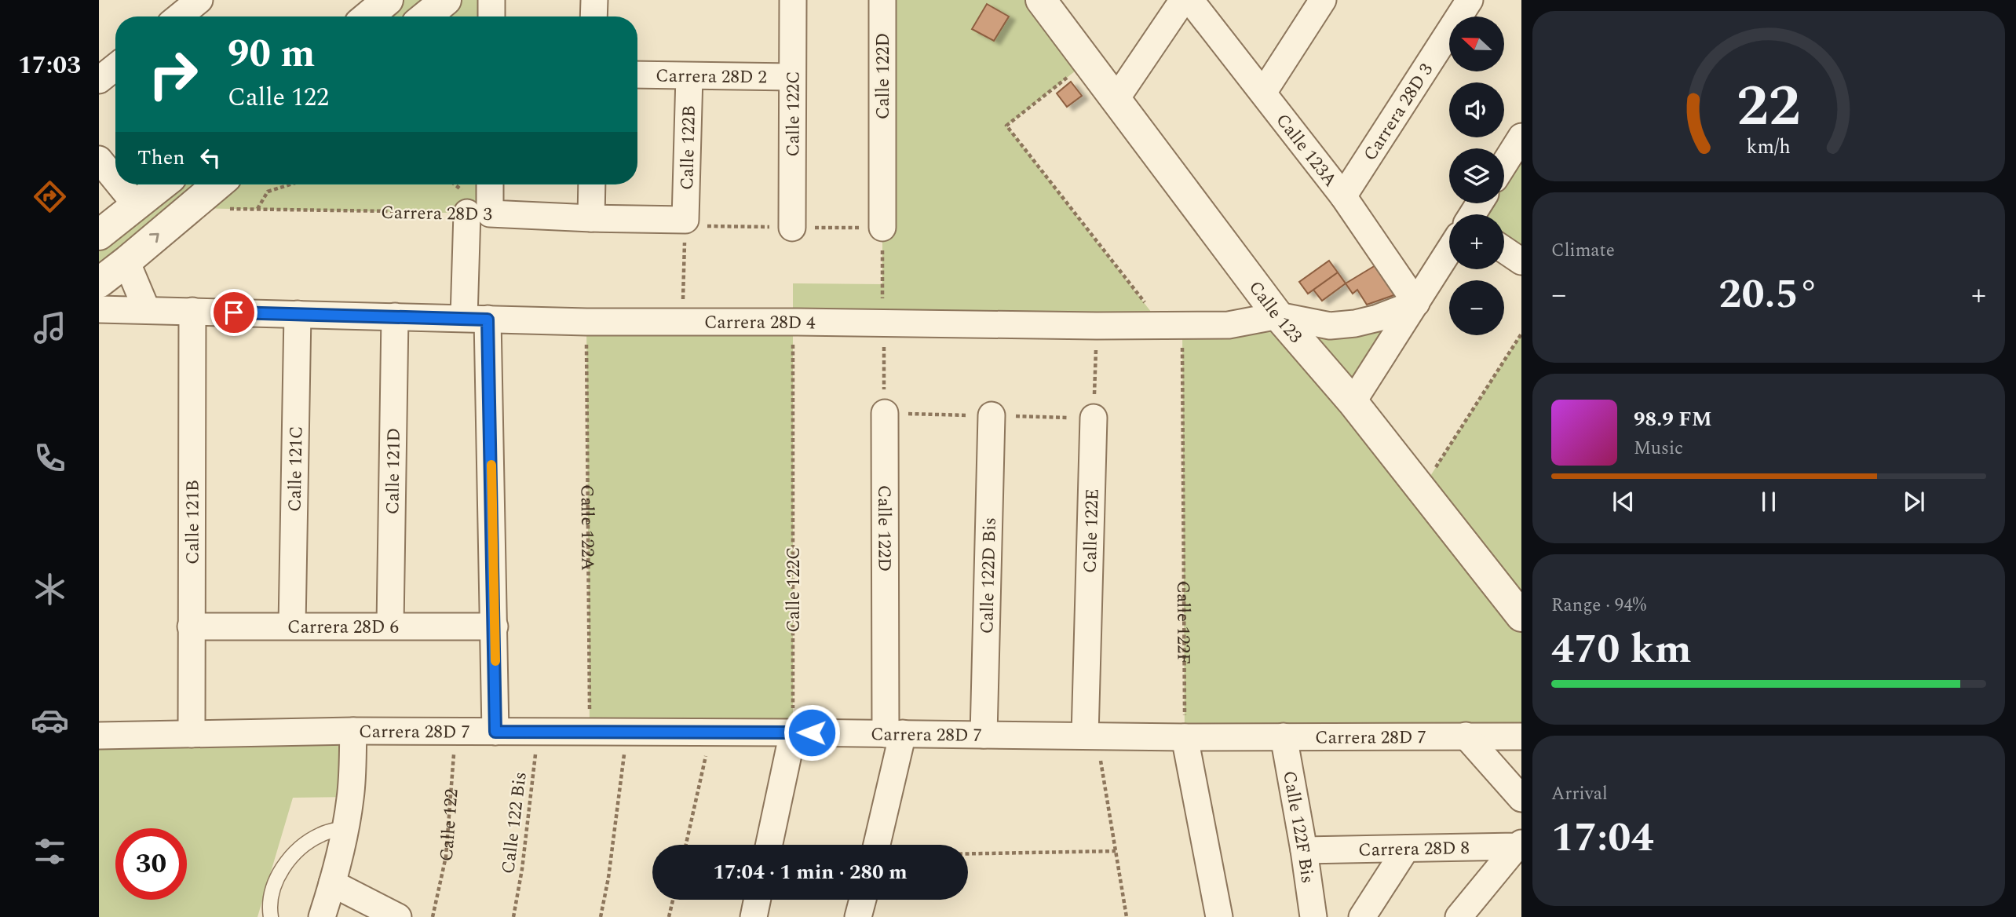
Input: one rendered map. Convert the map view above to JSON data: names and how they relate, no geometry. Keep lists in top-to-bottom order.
{
  "streets": {
    "street": [
      "Carrera 28D 2",
      "Calle 122D",
      "Carrera 28D 3",
      "Calle 122C",
      "Calle 122B",
      "Calle 123A",
      "Calle 123",
      "Carrera 28D 4",
      "Calle 121C",
      "Calle 121D",
      "Calle 121B",
      "Calle 122E",
      "Calle 122D Bis",
      "Carrera 28D 6",
      "Carrera 28D 7",
      "Calle 122F Bis",
      "Carrera 28D 8"
    ],
    "path": [
      "Calle 122A",
      "Calle 122F",
      "Calle 122 Bis",
      "Calle 122"
    ]
  },
  "crossings": [
    ["Carrera 28D 2", "Calle 122C"],
    ["Carrera 28D 2", "Calle 122B"],
    ["Calle 122D", "Carrera 28D 7"],
    ["Carrera 28D 3", "Calle 122B"],
    ["Carrera 28D 3", "Calle 123A"],
    ["Calle 122C", "Carrera 28D 4"],
    ["Calle 122C", "Carrera 28D 7"],
    ["Calle 123A", "Carrera 28D 4"],
    ["Calle 123", "Carrera 28D 4"],
    ["Carrera 28D 4", "Calle 121C"],
    ["Carrera 28D 4", "Calle 121D"],
    ["Carrera 28D 4", "Calle 121B"],
    ["Carrera 28D 4", "Calle 122A"],
    ["Carrera 28D 4", "Calle 122F"],
    ["Calle 121C", "Carrera 28D 6"],
    ["Calle 121D", "Carrera 28D 6"],
    ["Calle 121B", "Carrera 28D 6"],
    ["Calle 121B", "Carrera 28D 7"],
    ["Calle 122A", "Carrera 28D 7"],
    ["Calle 122E", "Carrera 28D 7"],
    ["Calle 122D Bis", "Carrera 28D 7"],
    ["Calle 122F", "Carrera 28D 7"],
    ["Carrera 28D 7", "Calle 122 Bis"],
    ["Carrera 28D 7", "Calle 122"],
    ["Carrera 28D 7", "Calle 122F Bis"],
    ["Calle 122F Bis", "Carrera 28D 8"]
  ],
  "north": "left",
  "page": {
    "tabs": "17:03",
    "map_buttons": ["+", "−"],
    "turn": ["90 m", "Calle 122"],
    "then": "Then",
    "tile": [
      "Climate",
      ["Range · 94%", "470 km"],
      ["Arrival", "17:04"]
    ],
    "heat": ["−", "20.5°", "+"],
    "song": ["98.9 FM", "Music"],
    "limit": "30",
    "trip": "17:04 · 1 min · 280 m",
    "gauge": ["22", "km/h"]
  }
}
